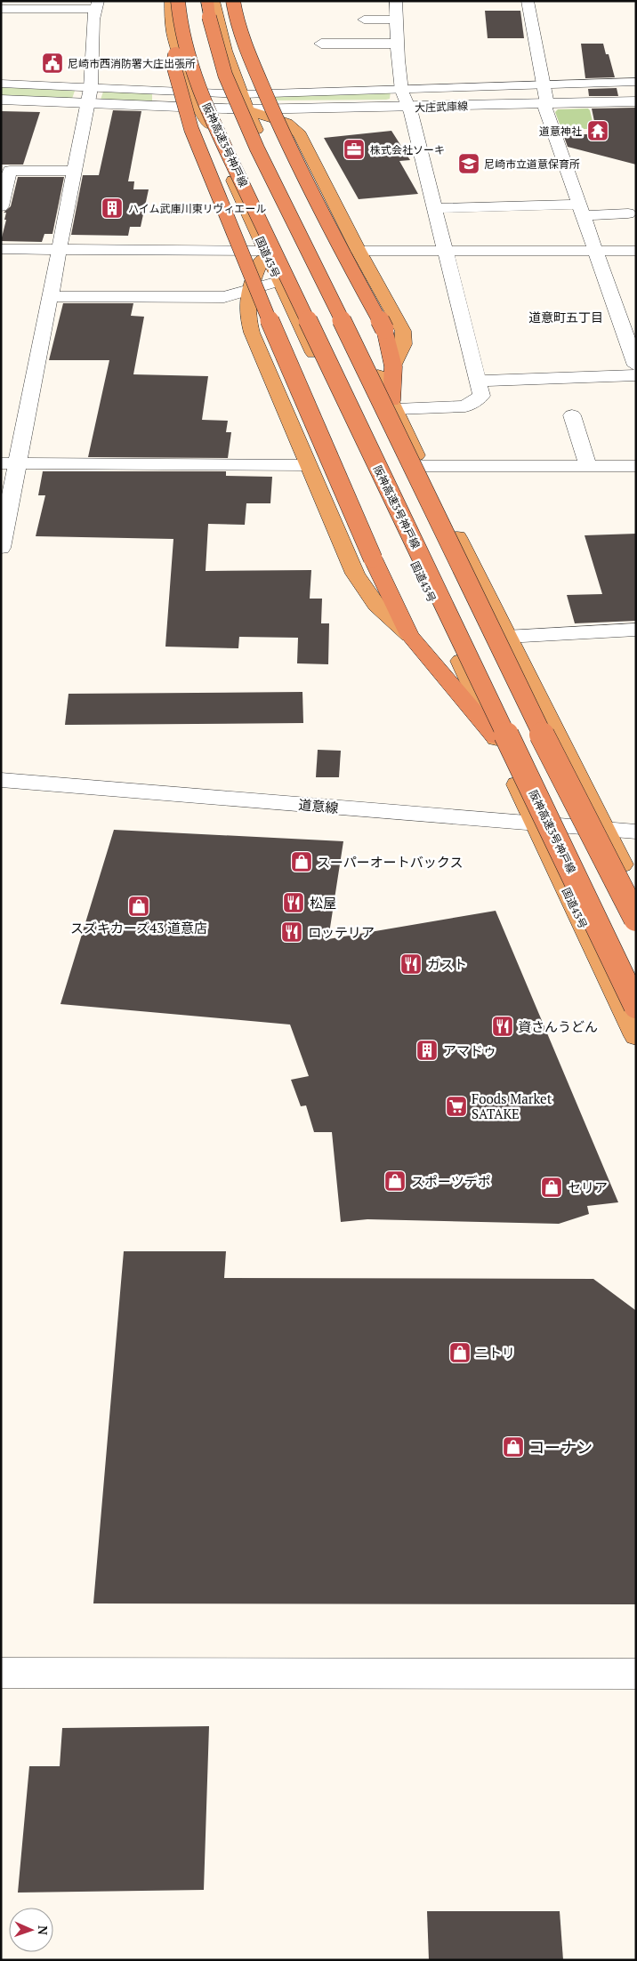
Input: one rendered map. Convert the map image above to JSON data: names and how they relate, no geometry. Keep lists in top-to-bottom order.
{
  "streets": {
    "highway": ["阪神高速3号神戸線", "国道43号"],
    "street": ["大庄武庫線", "道意線"]
  },
  "crossings": [
    ["大庄武庫線", "国道43号"],
    ["阪神高速3号神戸線", "国道43号"],
    ["国道43号", "道意線"]
  ],
  "districts": ["道意町五丁目"],
  "places": {
    "public building": ["尼崎市西消防署大庄出張所"],
    "temple": ["道意神社"],
    "office": ["株式会社ソーキ"],
    "school or university": ["尼崎市立道意保育所"],
    "building": ["ハイム武庫川東リヴィエール", "アマドゥ"],
    "shop": [
      "スーパーオートバックス",
      "スズキカーズ43 道意店",
      "スポーツデポ",
      "セリア",
      "ニトリ",
      "コーナン"
    ],
    "restaurant": [
      "松屋",
      "ロッテリア",
      "ガスト",
      "資さんうどん"
    ],
    "supermarket": ["Foods Market SATAKE"]
  },
  "north": "right"
}
